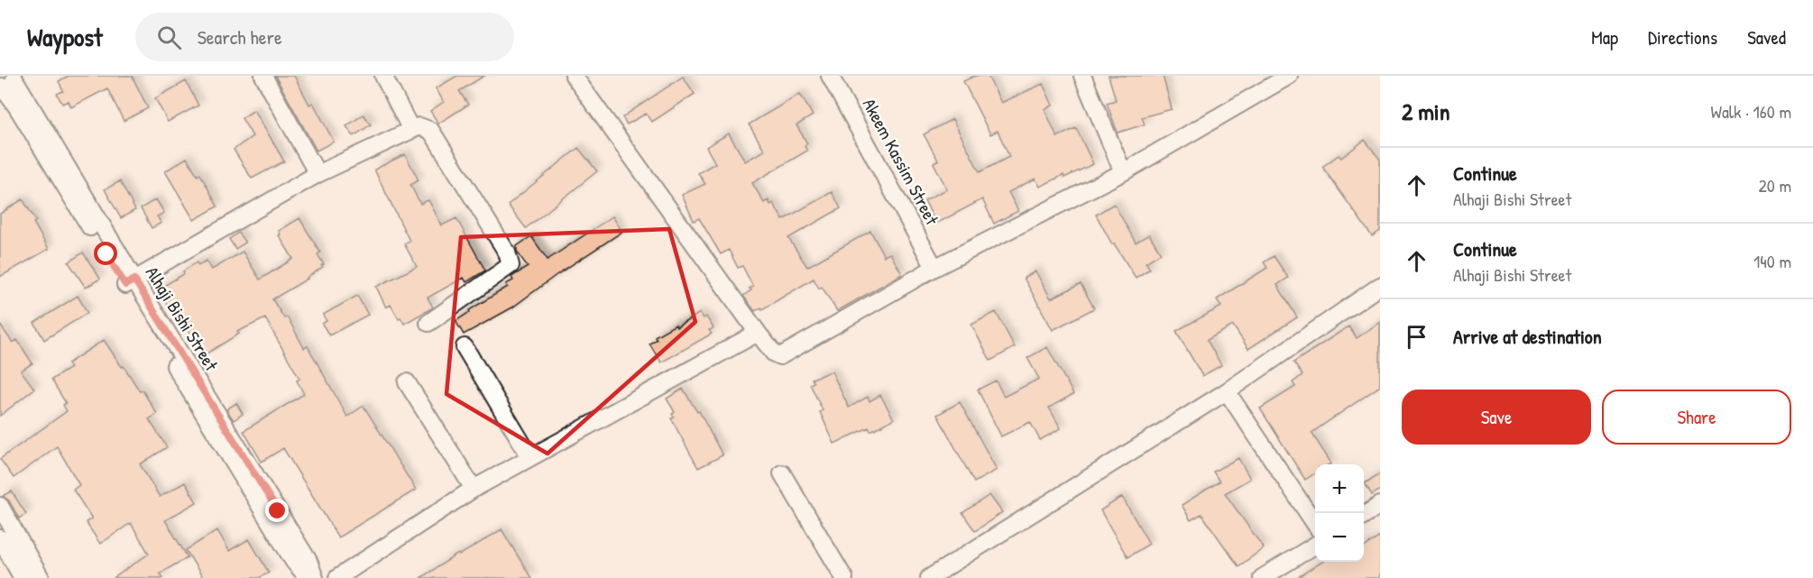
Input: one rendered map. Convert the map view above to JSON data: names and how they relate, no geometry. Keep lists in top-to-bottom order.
{
  "streets": {
    "street": ["Akeem Kassim Street", "Alhaji Bishi Street"]
  },
  "page": {
    "header": "Waypost",
    "search": "Search here",
    "nav": ["Map", "Directions", "Saved"],
    "heading": ["2 min", "Walk · 160 m"],
    "list": [
      ["Continue", "Alhaji Bishi Street", "20 m"],
      ["Continue", "Alhaji Bishi Street", "140 m"],
      "Arrive at destination"
    ],
    "buttons": ["Save", "Share"],
    "map_buttons": ["+", "−"]
  }
}
